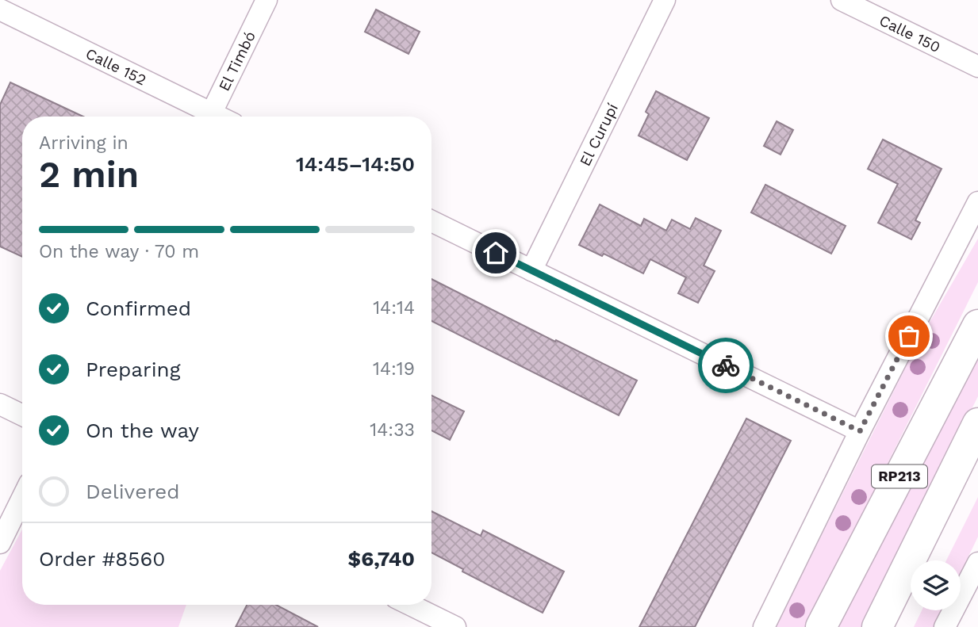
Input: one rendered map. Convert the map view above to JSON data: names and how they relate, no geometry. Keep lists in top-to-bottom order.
{
  "streets": {
    "main road": ["RP213"],
    "street": [
      "Calle 150",
      "El Timbó",
      "Calle 152",
      "El Curupí"
    ]
  },
  "page": {
    "heading": ["2 min", "Arriving in", "14:45–14:50"],
    "panel": ["Order #8560", "$6,740"],
    "bar": "On the way · 70 m",
    "list": [
      ["Confirmed", "14:14"],
      ["Preparing", "14:19"],
      ["On the way", "14:33"],
      "Delivered"
    ]
  }
}
